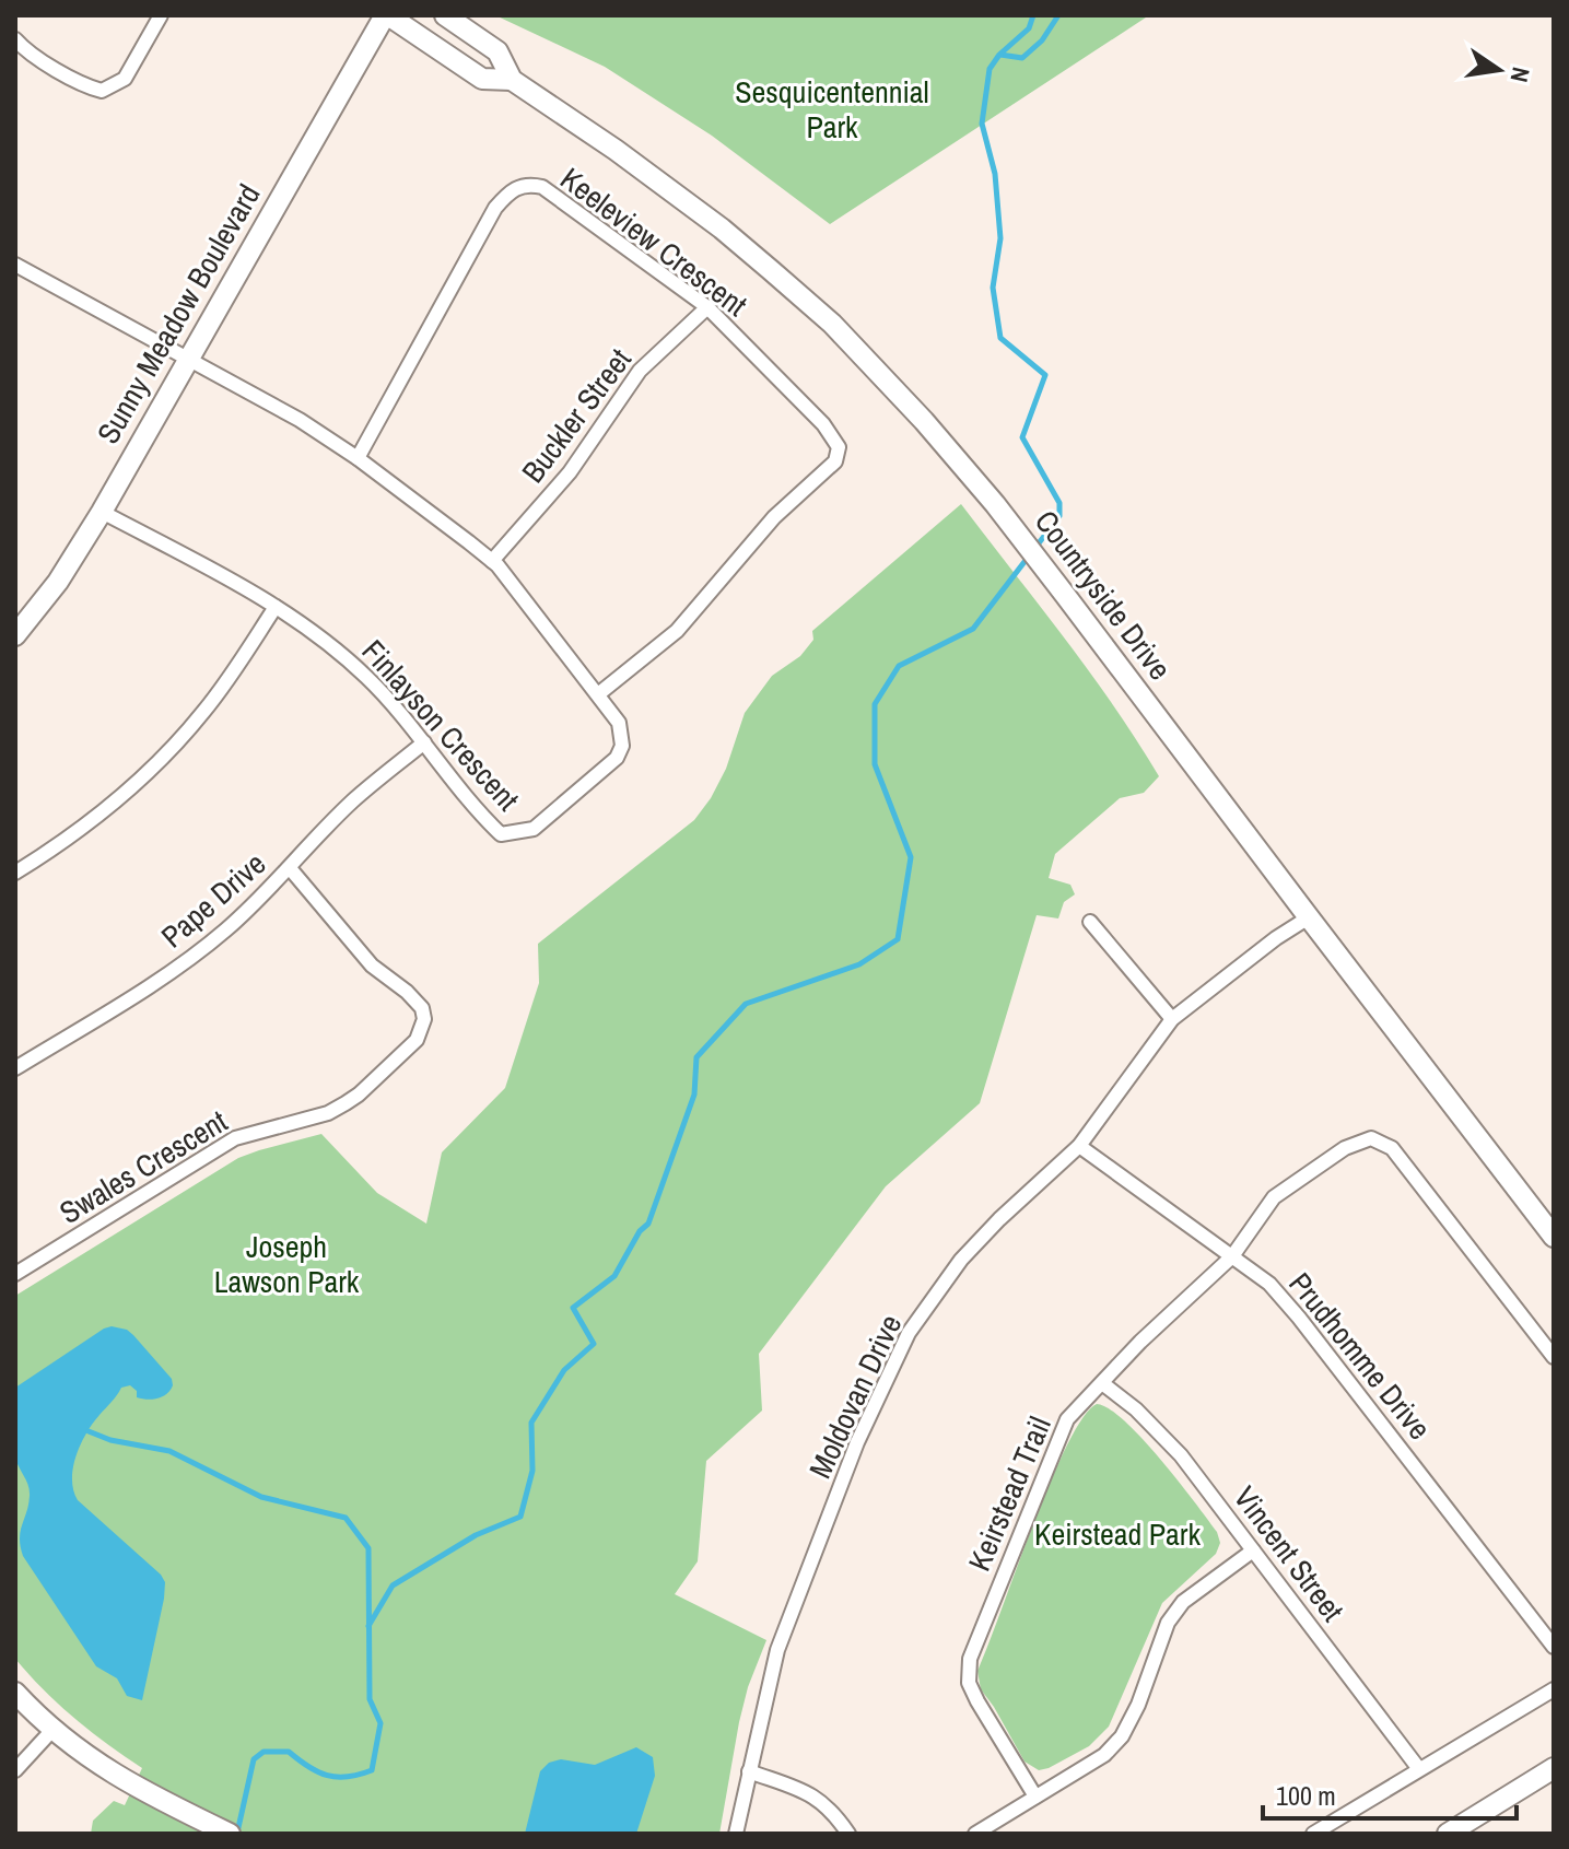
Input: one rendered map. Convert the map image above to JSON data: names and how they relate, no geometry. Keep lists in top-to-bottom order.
{
  "streets": {
    "main road": ["Sunny Meadow Boulevard", "Countryside Drive"],
    "street": [
      "Keeleview Crescent",
      "Buckler Street",
      "Finlayson Crescent",
      "Pape Drive",
      "Swales Crescent",
      "Prudhomme Drive",
      "Moldovan Drive",
      "Keirstead Trail",
      "Vincent Street"
    ]
  },
  "crossings": [
    ["Keeleview Crescent", "Buckler Street"],
    ["Keeleview Crescent", "Finlayson Crescent"],
    ["Sunny Meadow Boulevard", "Countryside Drive"],
    ["Sunny Meadow Boulevard", "Finlayson Crescent"],
    ["Buckler Street", "Finlayson Crescent"],
    ["Countryside Drive", "Moldovan Drive"],
    ["Finlayson Crescent", "Pape Drive"],
    ["Pape Drive", "Swales Crescent"],
    ["Prudhomme Drive", "Moldovan Drive"],
    ["Prudhomme Drive", "Keirstead Trail"],
    ["Keirstead Trail", "Vincent Street"]
  ],
  "parks": ["Sesquicentennial Park", "Joseph Lawson Park", "Keirstead Park"],
  "scale_bar": "100 m",
  "north": "right"
}
